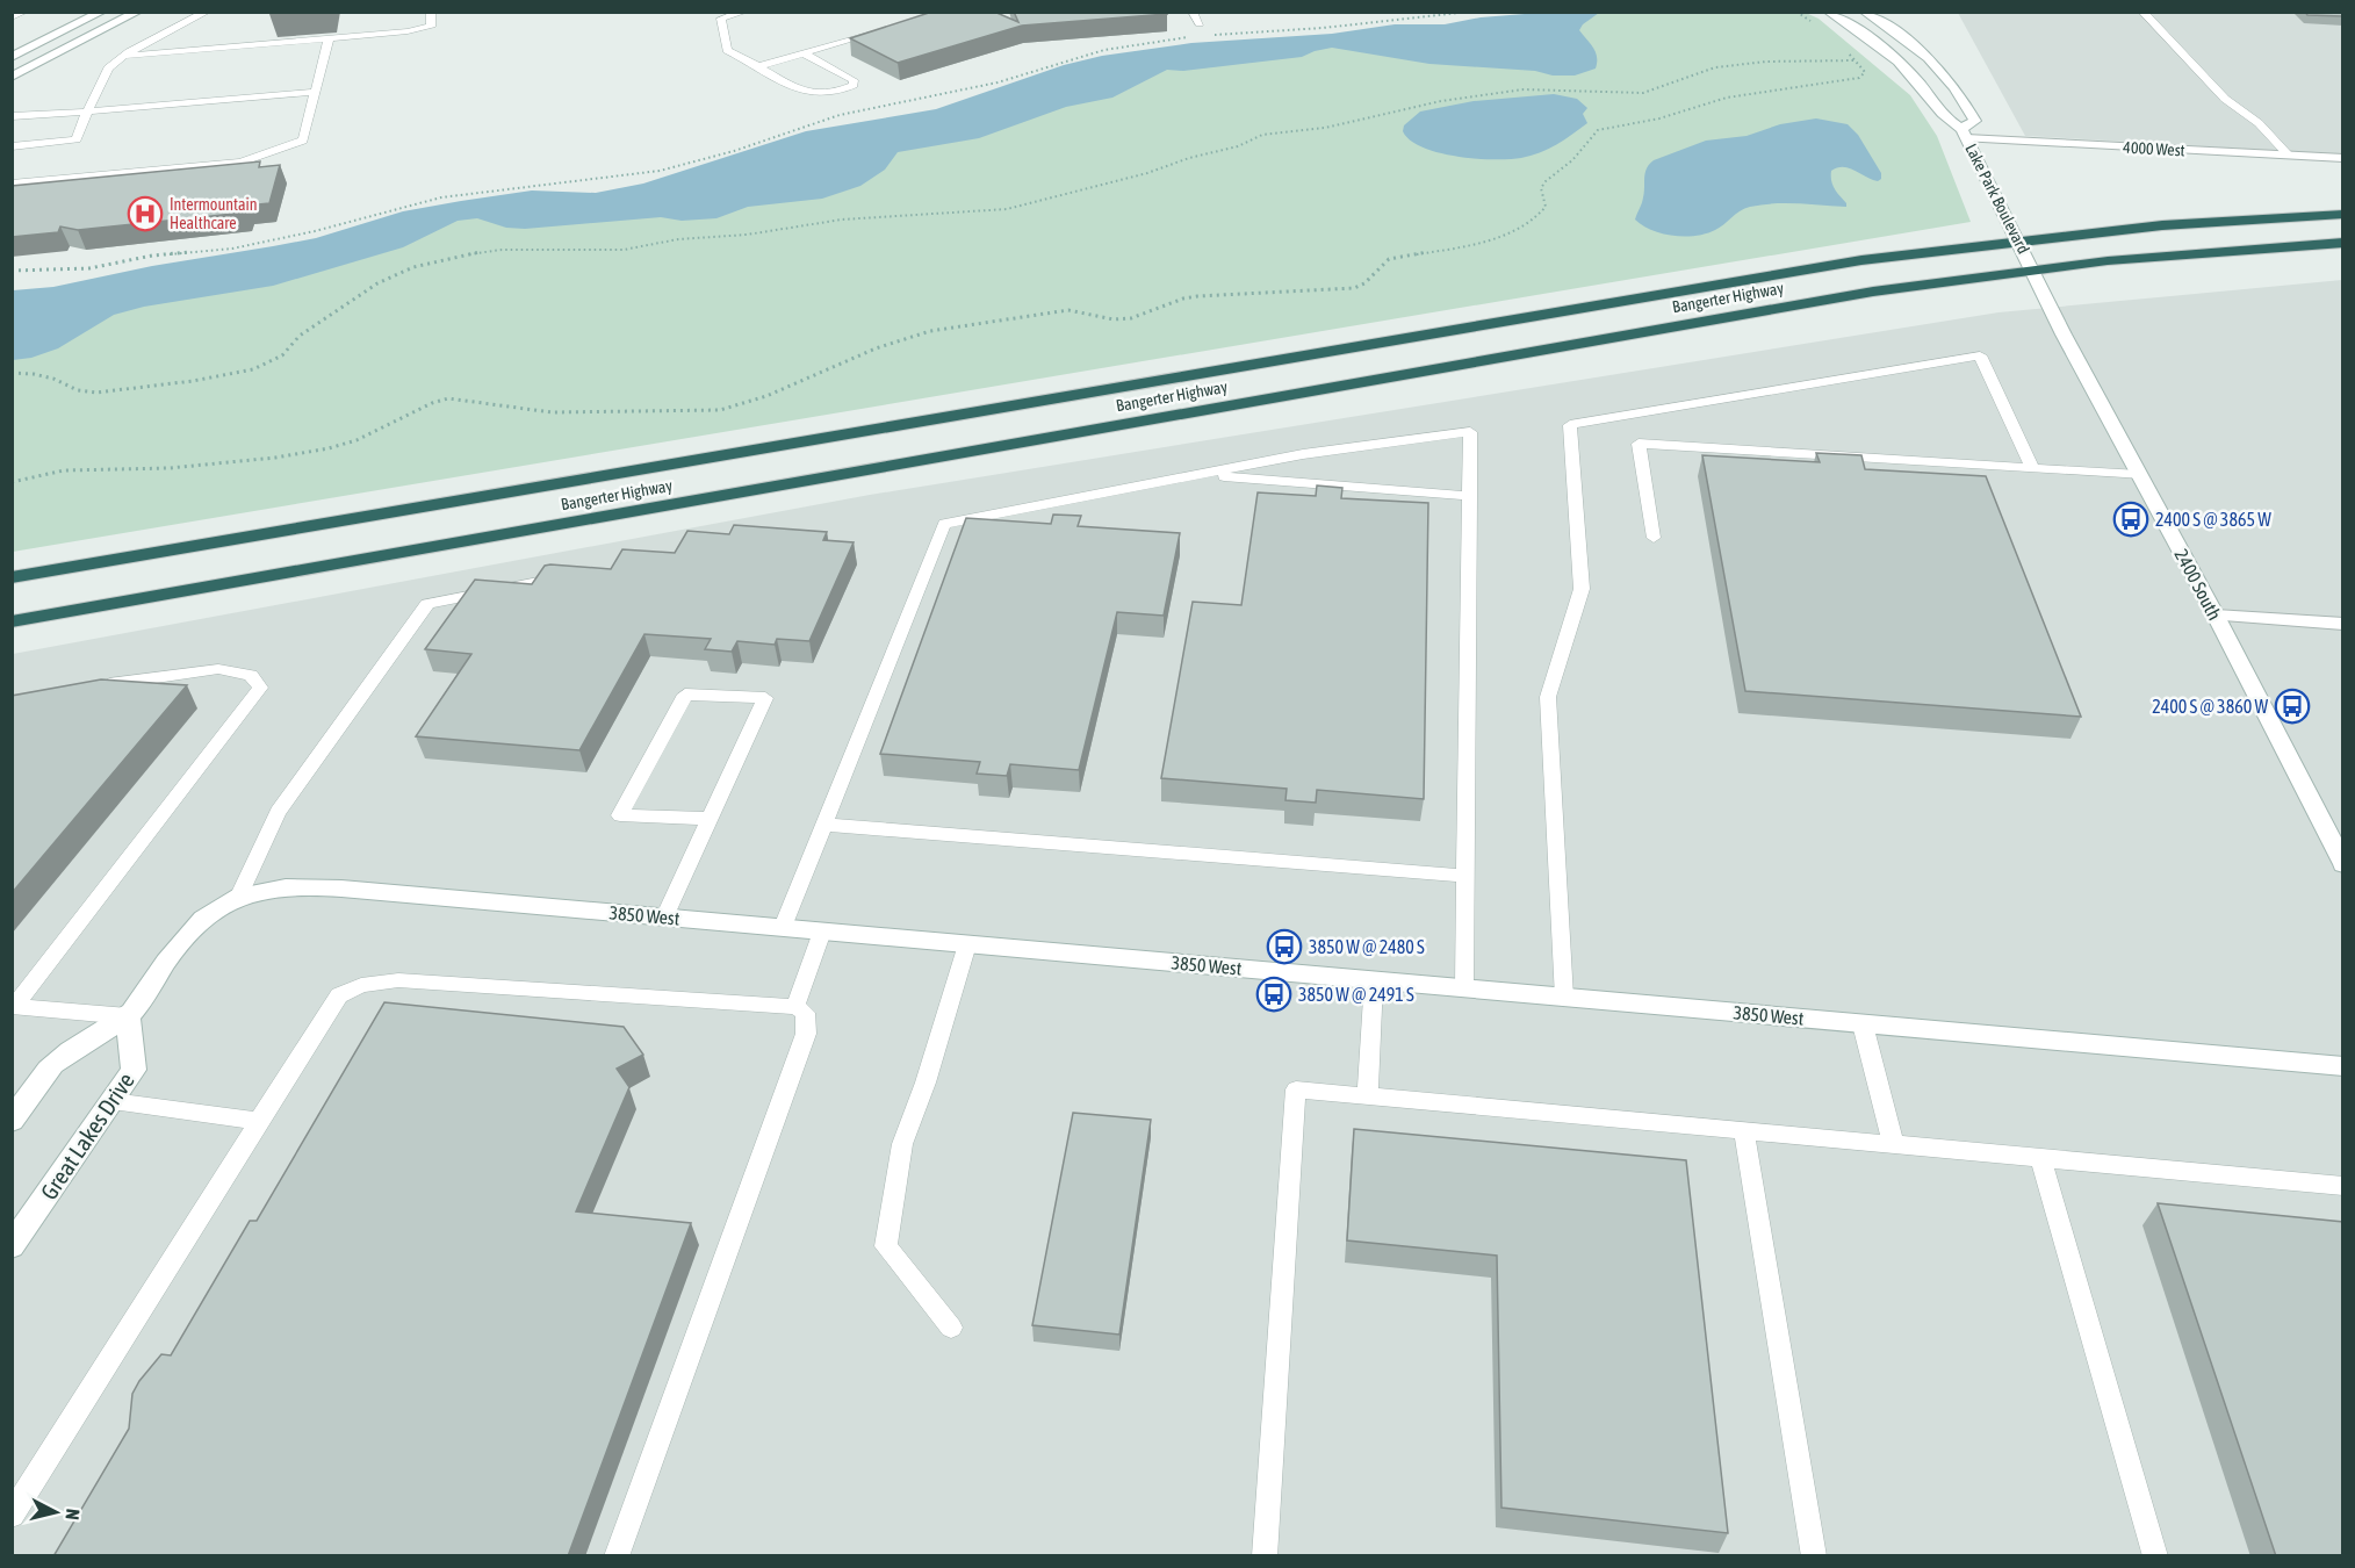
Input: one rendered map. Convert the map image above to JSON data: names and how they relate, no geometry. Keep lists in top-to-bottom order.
{
  "streets": {
    "highway": ["Bangerter Highway"],
    "street": [
      "4000 West",
      "Lake Park Boulevard",
      "2400 South",
      "3850 West",
      "Great Lakes Drive"
    ]
  },
  "crossings": [
    ["4000 West", "Lake Park Boulevard"],
    ["Lake Park Boulevard", "Bangerter Highway"],
    ["Lake Park Boulevard", "2400 South"],
    ["Bangerter Highway", "2400 South"]
  ],
  "places": {
    "hospital": ["Intermountain Healthcare"],
    "bus stop": [
      "2400 S @ 3865 W",
      "2400 S @ 3860 W",
      "3850 W @ 2480 S",
      "3850 W @ 2491 S"
    ]
  },
  "north": "right"
}
